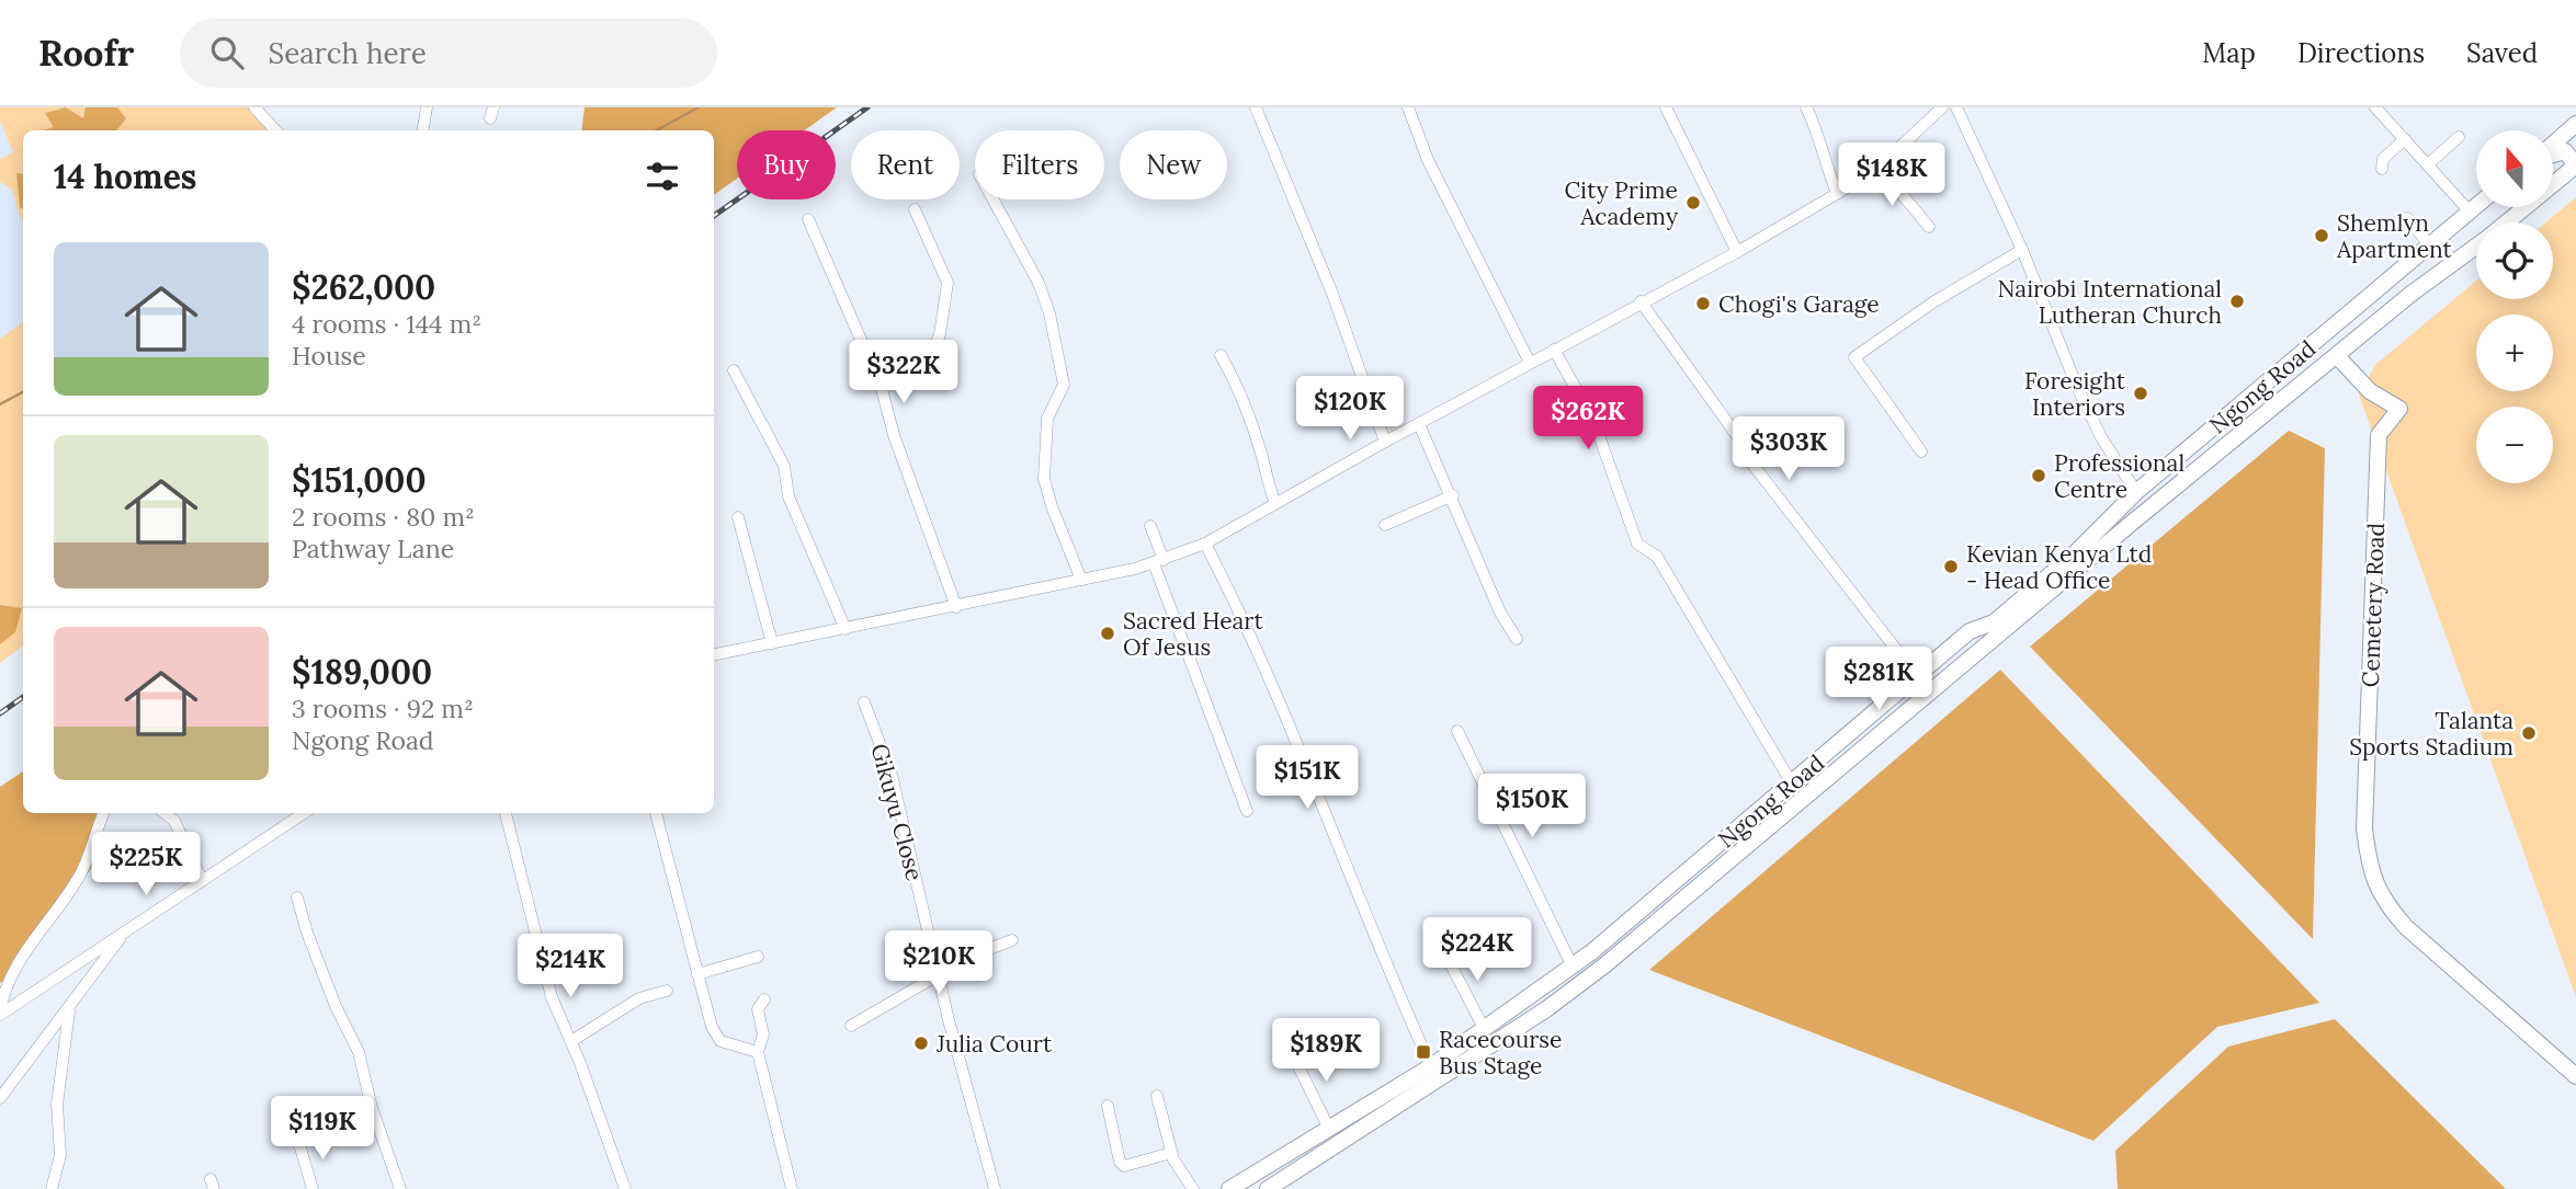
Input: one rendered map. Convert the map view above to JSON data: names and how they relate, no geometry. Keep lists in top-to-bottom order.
{
  "streets": {
    "main road": ["Ngong Road", "Cemetery Road"],
    "street": ["Gikuyu Close"]
  },
  "crossings": [
    ["Ngong Road", "Cemetery Road"]
  ],
  "places": {
    "other": [
      "City Prime Academy",
      "Shemlyn Apartment",
      "Nairobi International Lutheran Church",
      "Chogi's Garage",
      "Foresight Interiors",
      "Professional Centre",
      "Kevian Kenya Ltd - Head Office",
      "Sacred Heart Of Jesus",
      "Talanta Sports Stadium",
      "Julia Court"
    ],
    "transit": ["Racecourse Bus Stage"]
  },
  "north": "top",
  "page": {
    "header": "Roofr",
    "search": "Search here",
    "nav": ["Map", "Directions", "Saved"],
    "map_buttons": ["+", "−"],
    "chip": [
      "Buy",
      "Rent",
      "Filters",
      "New"
    ],
    "heading": "14 homes",
    "price": [
      "$148K",
      "$322K",
      "$120K",
      "$262K",
      "$303K",
      "$281K",
      "$151K",
      "$150K",
      "$225K",
      "$224K",
      "$210K",
      "$214K",
      "$189K",
      "$119K"
    ],
    "list": [
      {
        "name": "$262,000",
        "note": "4 rooms · 144 m² · House"
      },
      {
        "name": "$151,000",
        "note": "2 rooms · 80 m² · Pathway Lane"
      },
      {
        "name": "$189,000",
        "note": "3 rooms · 92 m² · Ngong Road"
      }
    ]
  }
}
